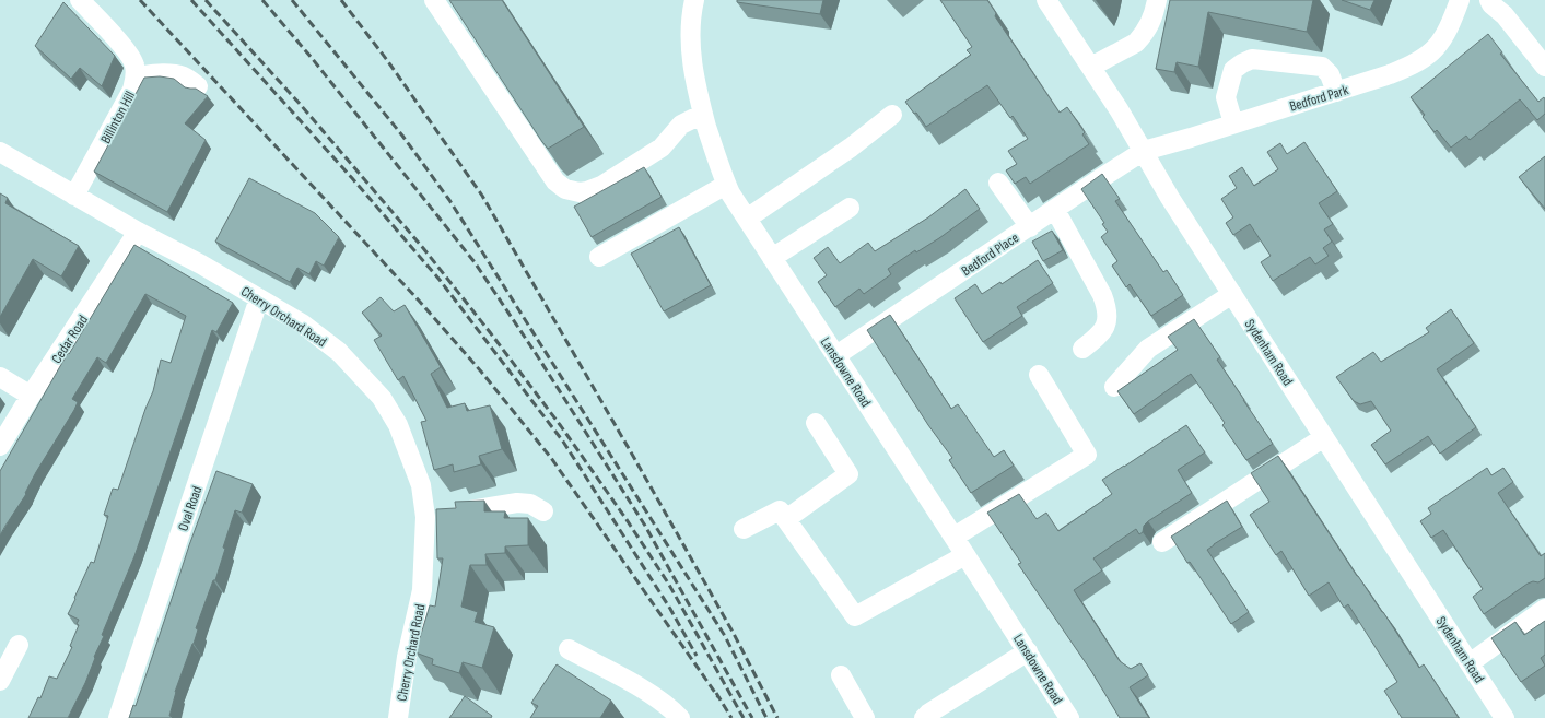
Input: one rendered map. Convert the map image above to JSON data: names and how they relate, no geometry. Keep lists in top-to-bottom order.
{
  "streets": {
    "street": [
      "Bedford Park",
      "Billinton Hill",
      "Bedford Place",
      "Cherry Orchard Road",
      "Cedar Road",
      "Sydenham Road",
      "Lansdowne Road",
      "Oval Road"
    ]
  },
  "crossings": [
    ["Bedford Park", "Bedford Place"],
    ["Bedford Park", "Sydenham Road"],
    ["Billinton Hill", "Cherry Orchard Road"],
    ["Bedford Place", "Sydenham Road"],
    ["Bedford Place", "Lansdowne Road"],
    ["Cherry Orchard Road", "Cedar Road"],
    ["Cherry Orchard Road", "Oval Road"]
  ]
}
